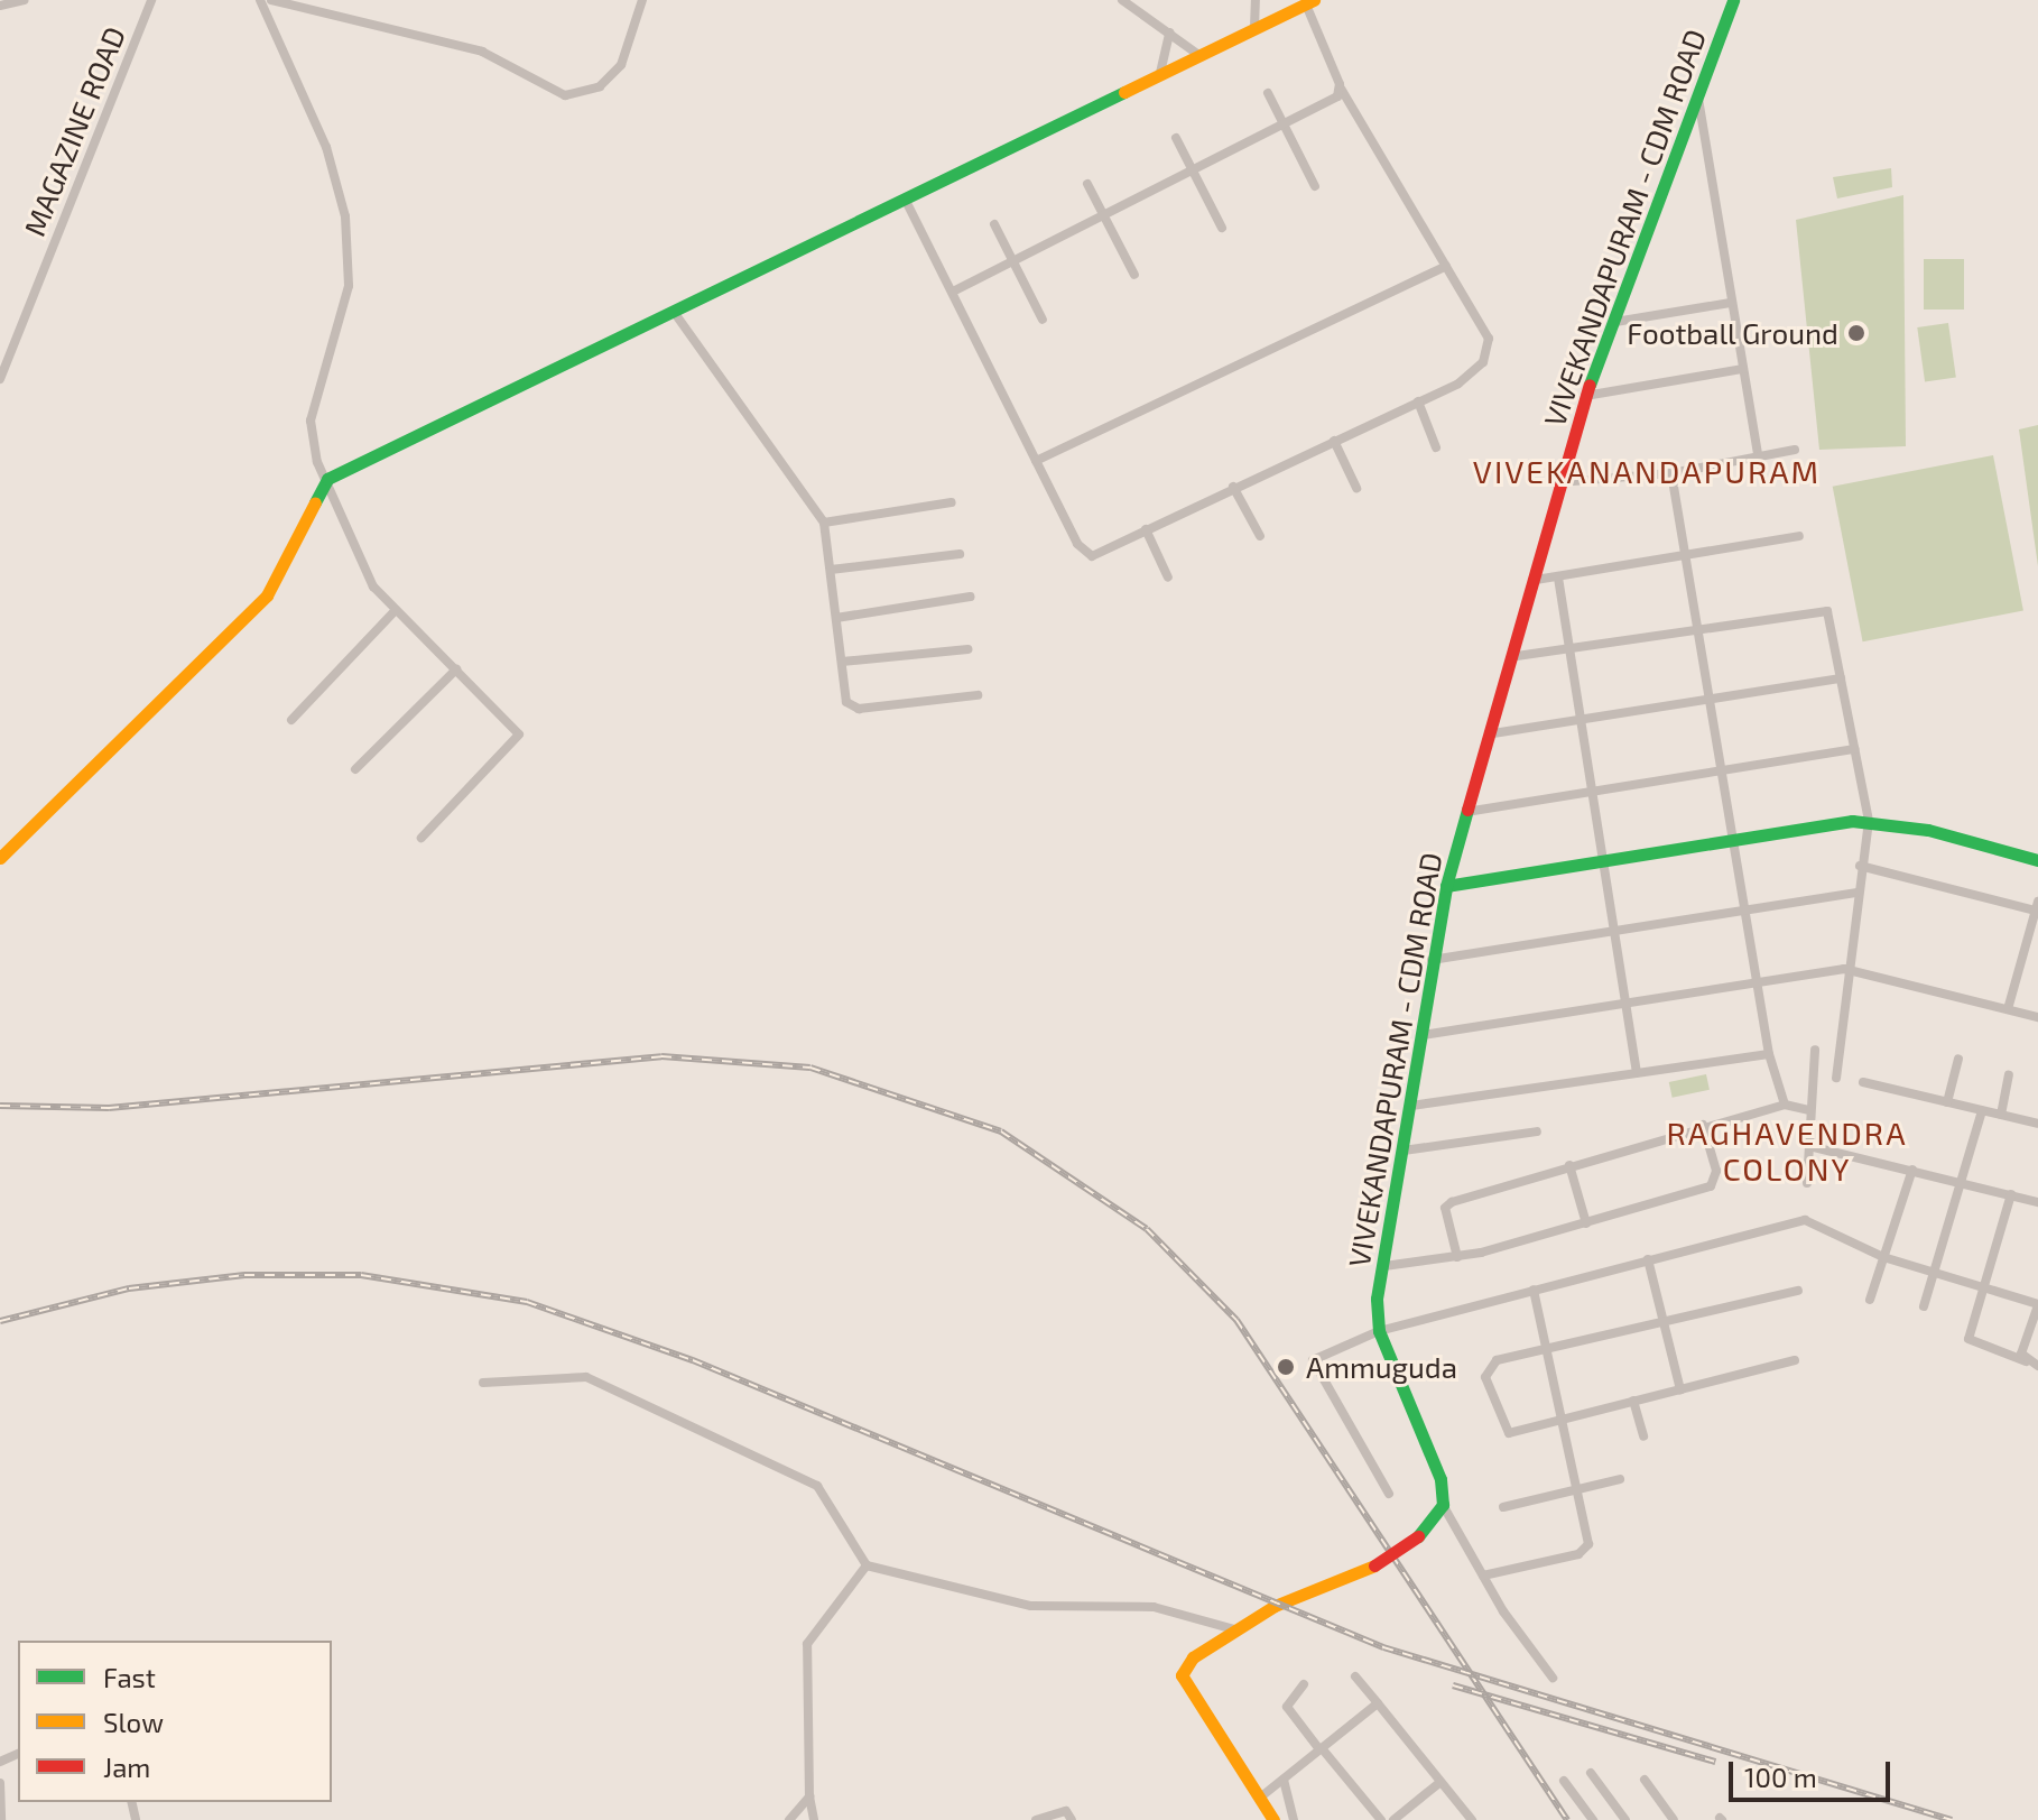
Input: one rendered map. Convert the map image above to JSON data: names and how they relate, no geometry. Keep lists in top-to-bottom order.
{
  "streets": {
    "street": ["MAGAZINE ROAD", "VIVEKANDAPURAM - CDM ROAD"]
  },
  "districts": ["VIVEKANANDAPURAM", "RAGHAVENDRA COLONY"],
  "places": ["Football Ground", "Ammuguda"],
  "legend": ["Fast", "Slow", "Jam"],
  "scale_bar": "100 m"
}
